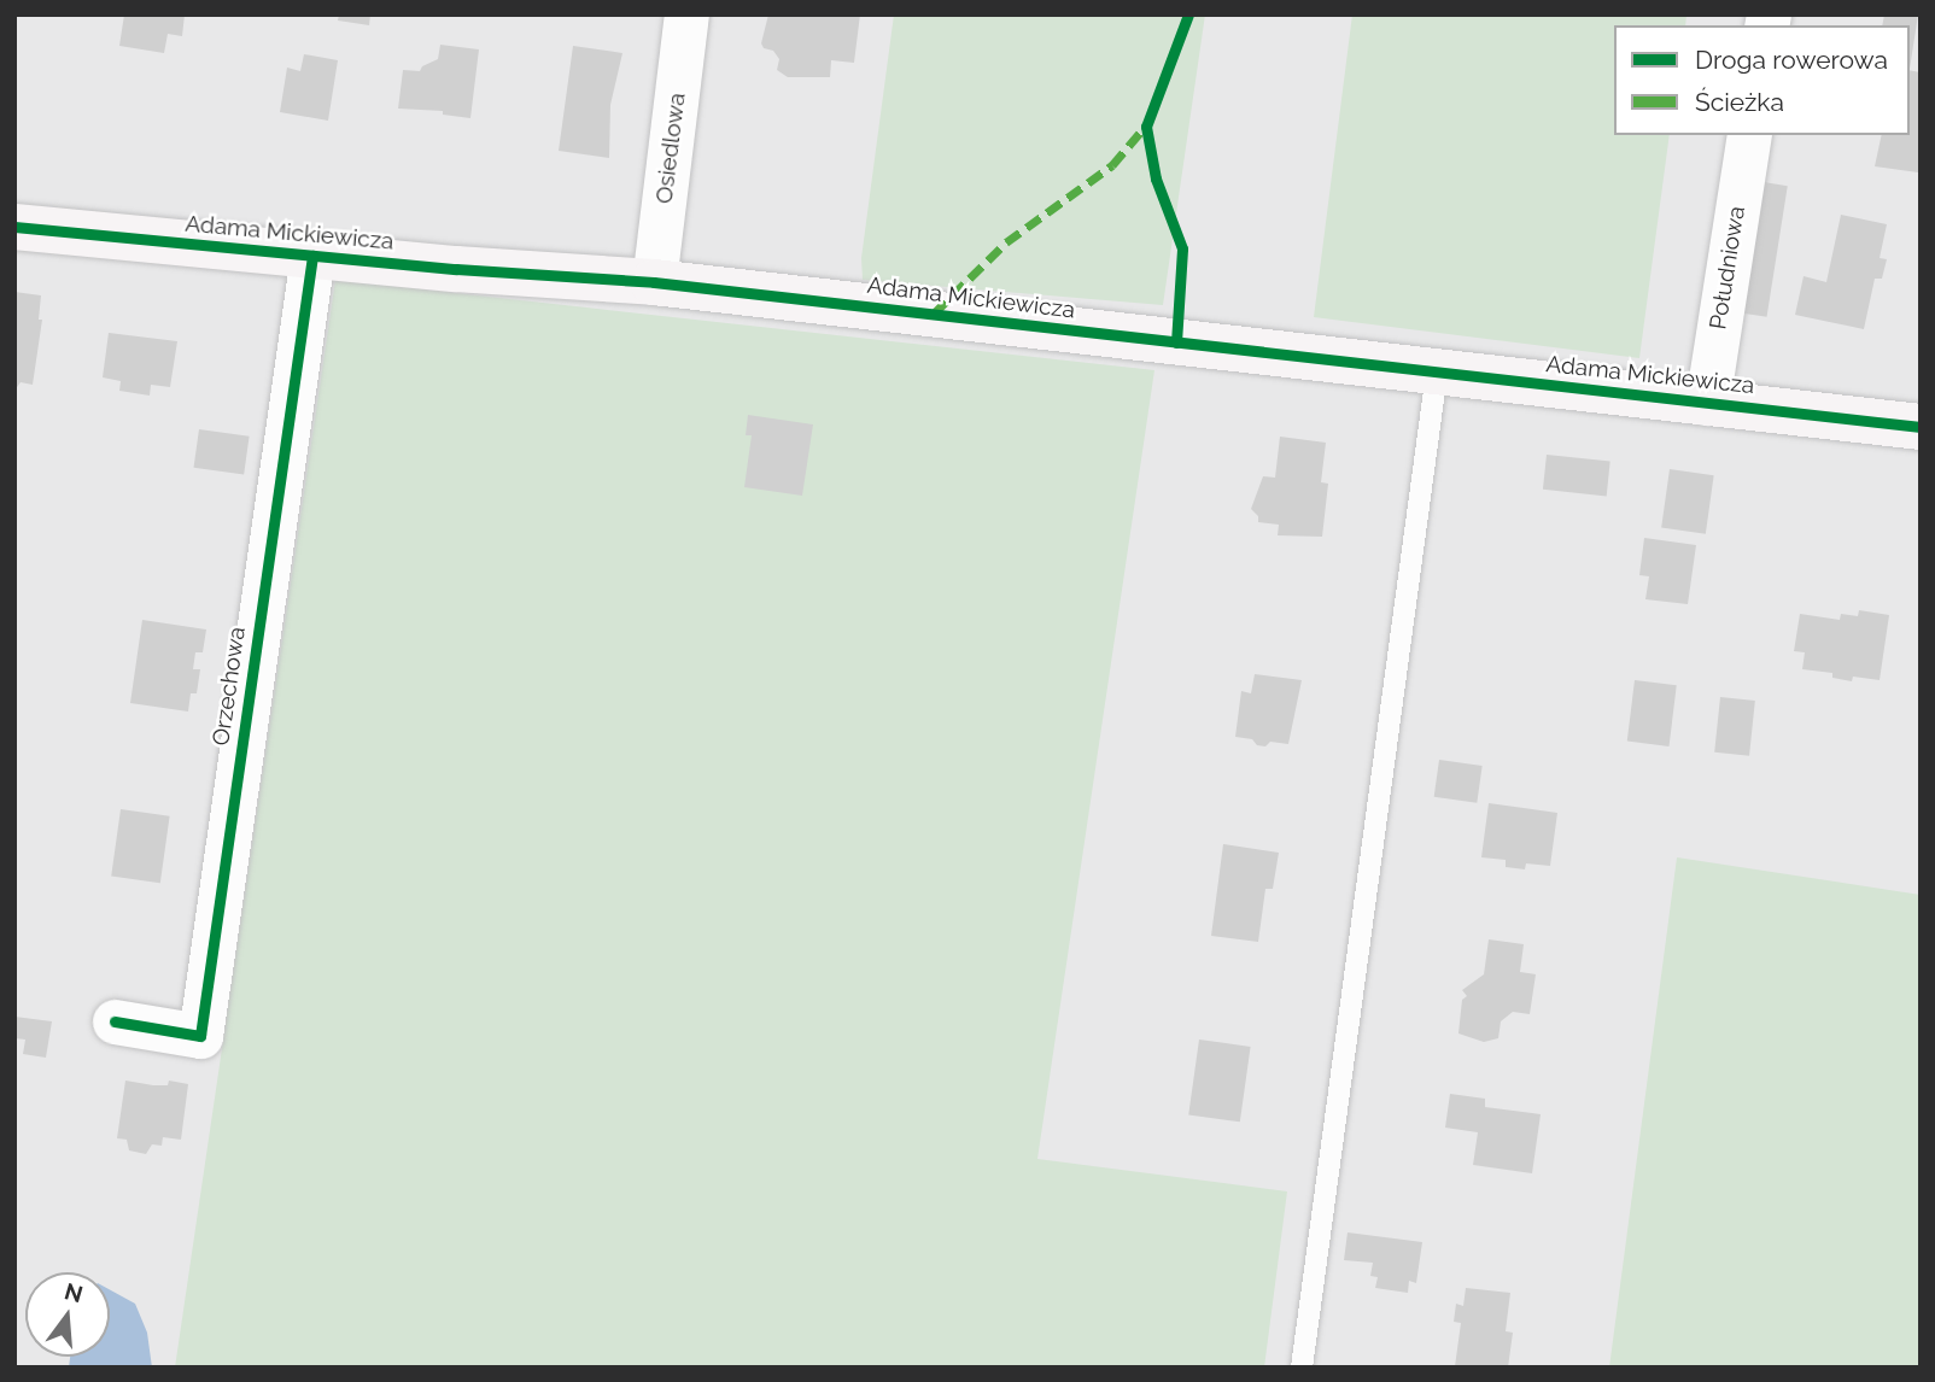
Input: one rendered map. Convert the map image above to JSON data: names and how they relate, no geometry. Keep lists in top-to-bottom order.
{
  "streets": {
    "street": [
      "Osiedlowa",
      "Adama Mickiewicza",
      "Południowa",
      "Orzechowa"
    ]
  },
  "crossings": [
    ["Osiedlowa", "Adama Mickiewicza"],
    ["Adama Mickiewicza", "Południowa"],
    ["Adama Mickiewicza", "Orzechowa"]
  ],
  "legend": ["Droga rowerowa", "Ścieżka"],
  "north": "top"
}
